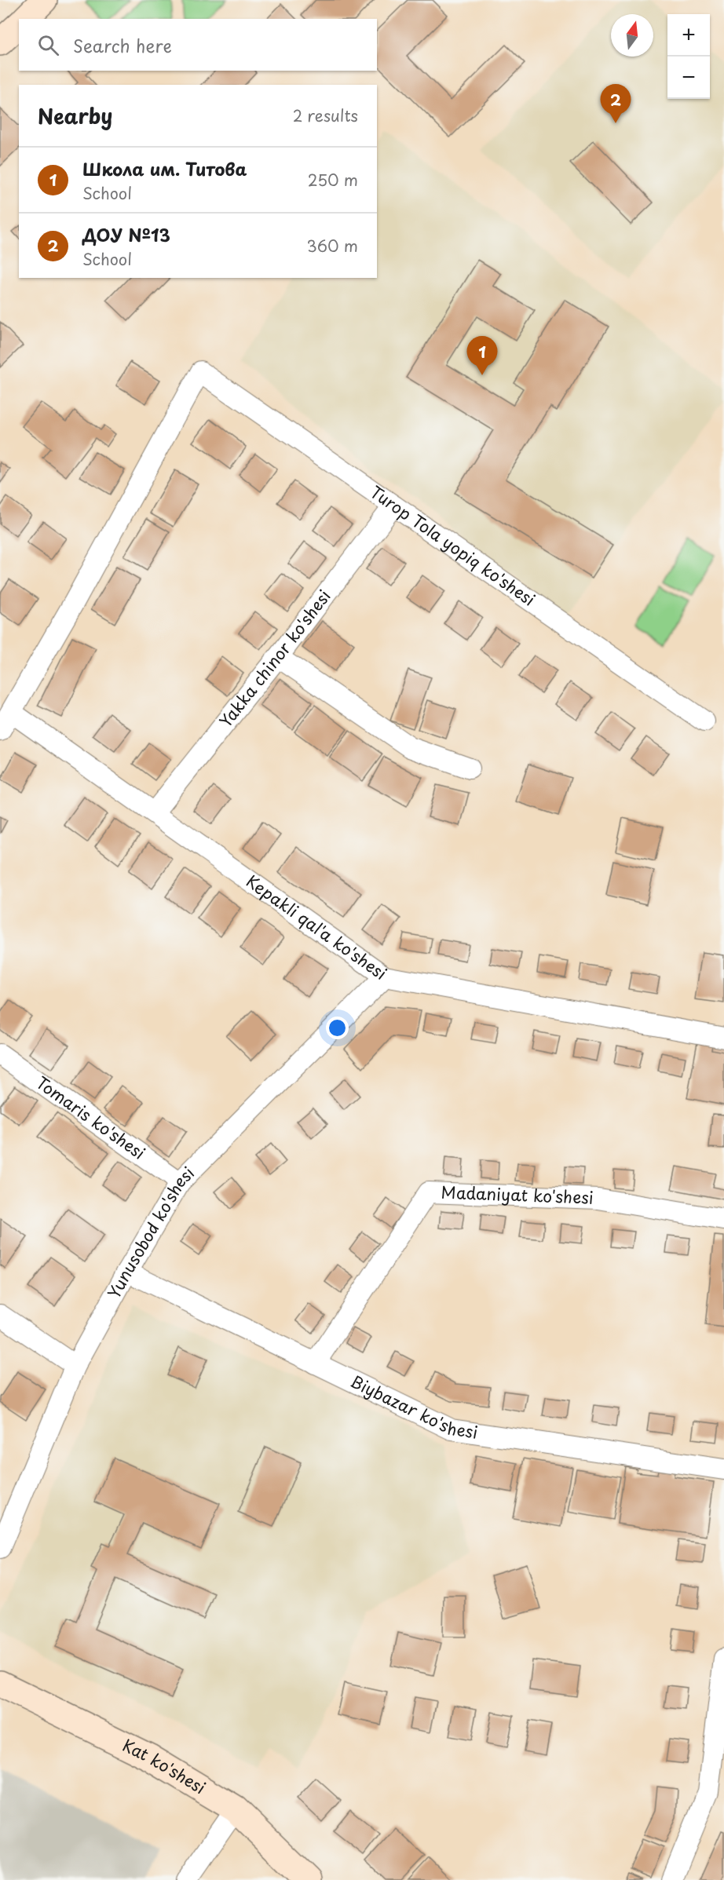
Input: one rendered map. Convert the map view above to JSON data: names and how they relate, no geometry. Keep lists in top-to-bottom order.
{
  "streets": {
    "street": [
      "Turop Tola yopiq ko'shesi",
      "Yakka chinor ko'shesi",
      "Kepakli qal'a ko'shesi",
      "Tomaris ko'shesi",
      "Madaniyat ko'shesi",
      "Yunusobod ko'shesi",
      "Biybazar ko'shesi",
      "Kat ko'shesi"
    ]
  },
  "crossings": [
    ["Turop Tola yopiq ko'shesi", "Yakka chinor ko'shesi"],
    ["Turop Tola yopiq ko'shesi", "Kepakli qal'a ko'shesi"],
    ["Yakka chinor ko'shesi", "Kepakli qal'a ko'shesi"],
    ["Kepakli qal'a ko'shesi", "Yunusobod ko'shesi"],
    ["Tomaris ko'shesi", "Yunusobod ko'shesi"],
    ["Madaniyat ko'shesi", "Biybazar ko'shesi"],
    ["Yunusobod ko'shesi", "Biybazar ko'shesi"]
  ],
  "north": "top",
  "page": {
    "map_buttons": ["+", "−"],
    "search": "Search here",
    "pins": ["2", "1"],
    "heading": ["Nearby", "2 results"],
    "list": [
      {
        "mark": "1",
        "name": "Школа им. Титова",
        "note": "School",
        "value": "250 m"
      },
      {
        "mark": "2",
        "name": "ДОУ №13",
        "note": "School",
        "value": "360 m"
      }
    ]
  }
}
